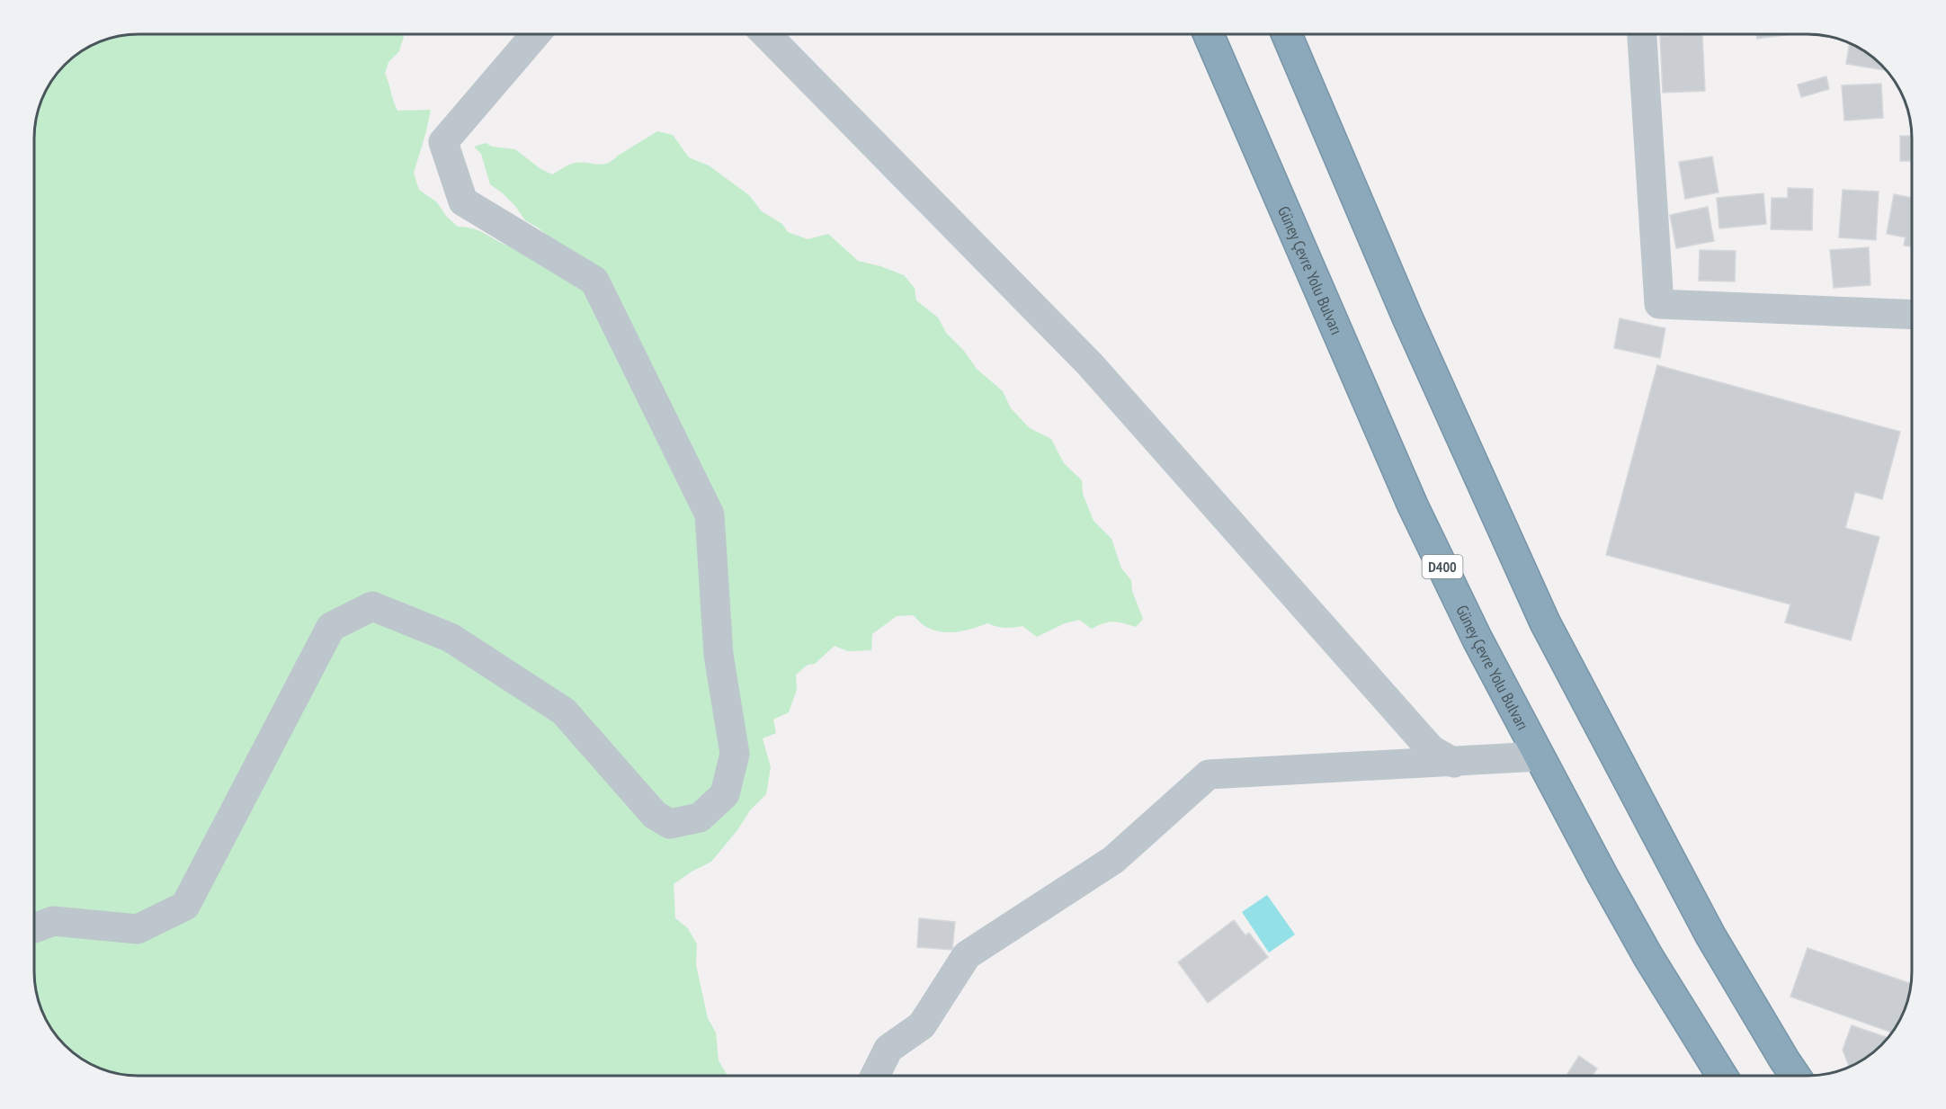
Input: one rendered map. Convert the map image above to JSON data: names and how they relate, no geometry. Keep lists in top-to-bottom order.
{
  "streets": {
    "highway": ["Güney Çevre Yolu Bulvarı", "D400"]
  }
}
